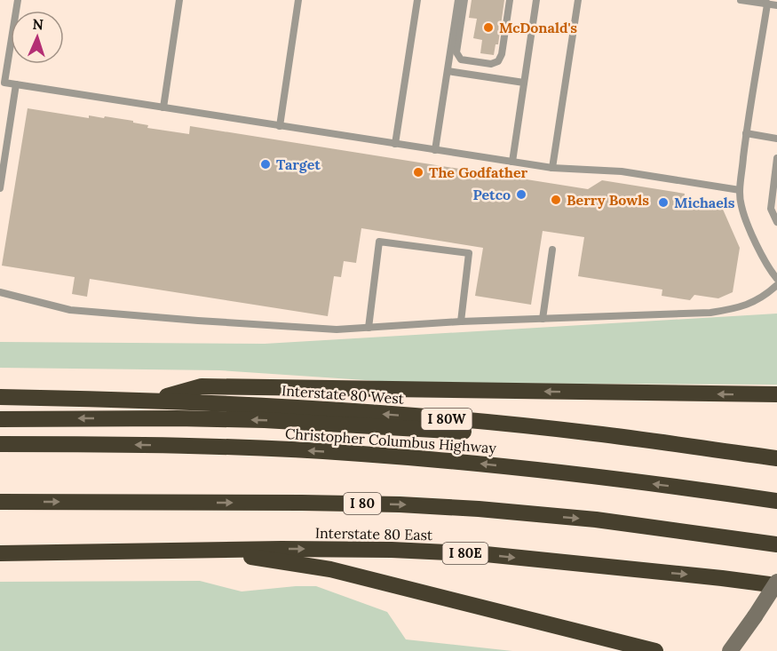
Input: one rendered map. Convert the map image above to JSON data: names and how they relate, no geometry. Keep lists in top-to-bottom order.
{
  "streets": {
    "highway": [
      "Interstate 80 West",
      "I 80W",
      "Christopher Columbus Highway",
      "I 80",
      "Interstate 80 East",
      "I 80E"
    ]
  },
  "places": [
    "McDonald's",
    "Target",
    "The Godfather",
    "Petco",
    "Berry Bowls",
    "Michaels"
  ],
  "north": "top"
}
